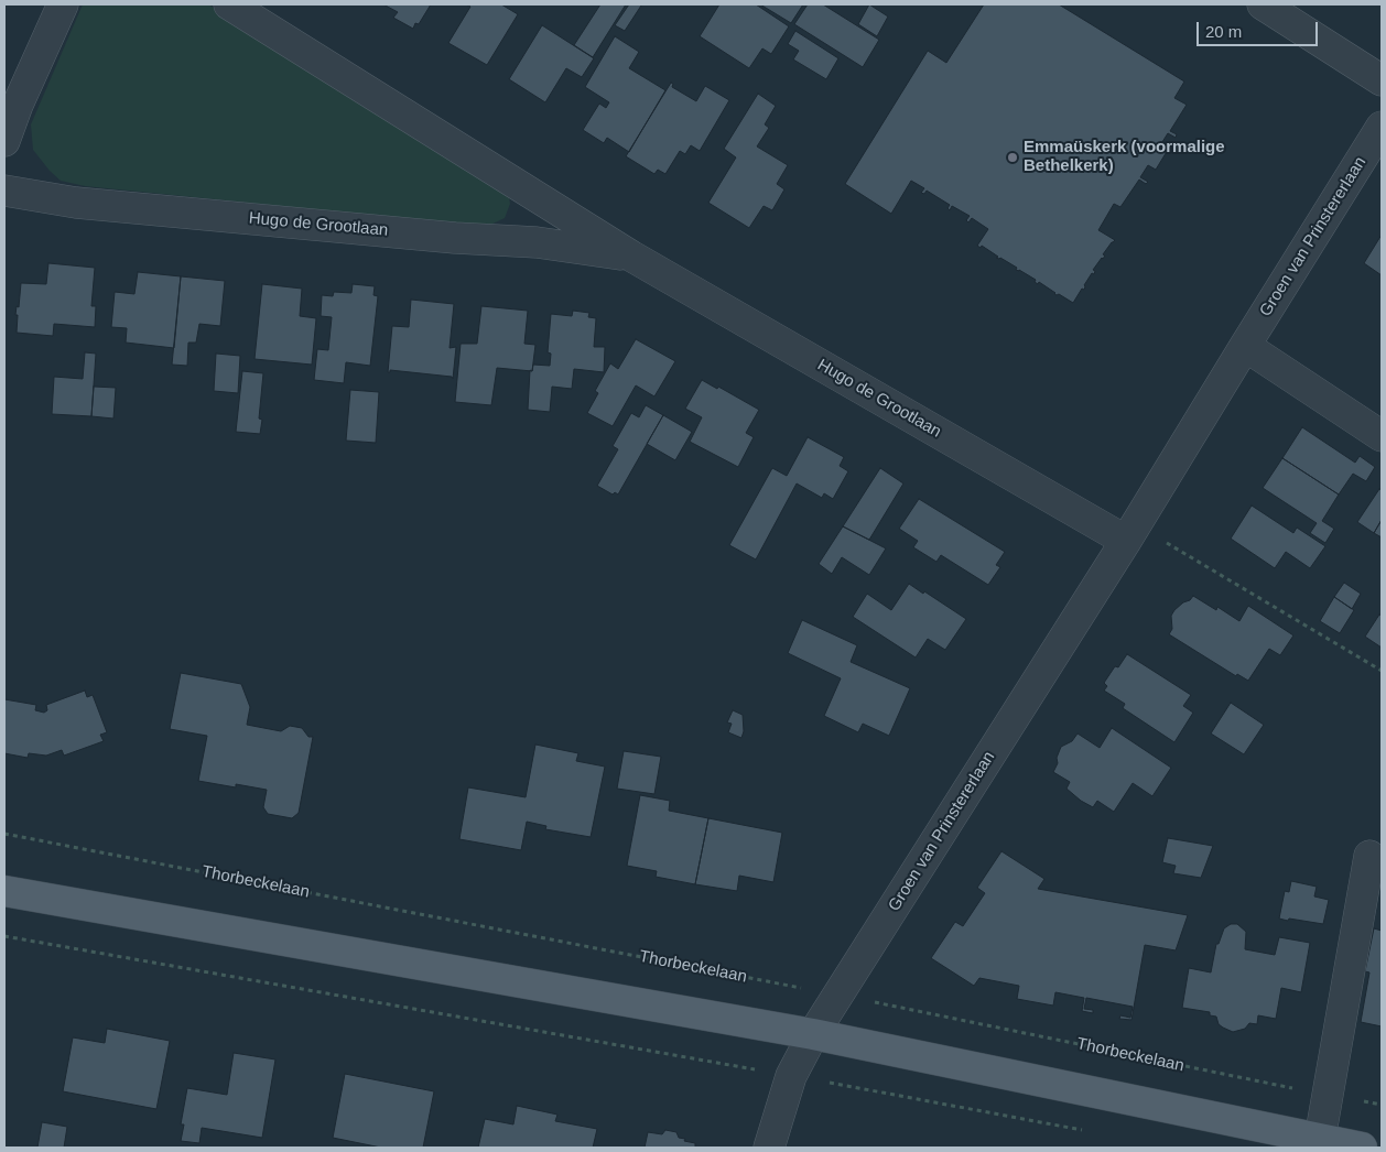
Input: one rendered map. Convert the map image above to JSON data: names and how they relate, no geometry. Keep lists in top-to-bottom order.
{
  "streets": {
    "street": ["Hugo de Grootlaan", "Groen van Prinstererlaan"],
    "path": ["Thorbeckelaan"]
  },
  "crossings": [
    ["Hugo de Grootlaan", "Groen van Prinstererlaan"],
    ["Groen van Prinstererlaan", "Thorbeckelaan"]
  ],
  "places": ["Emmaüskerk (voormalige Bethelkerk)"],
  "scale_bar": "20 m"
}
